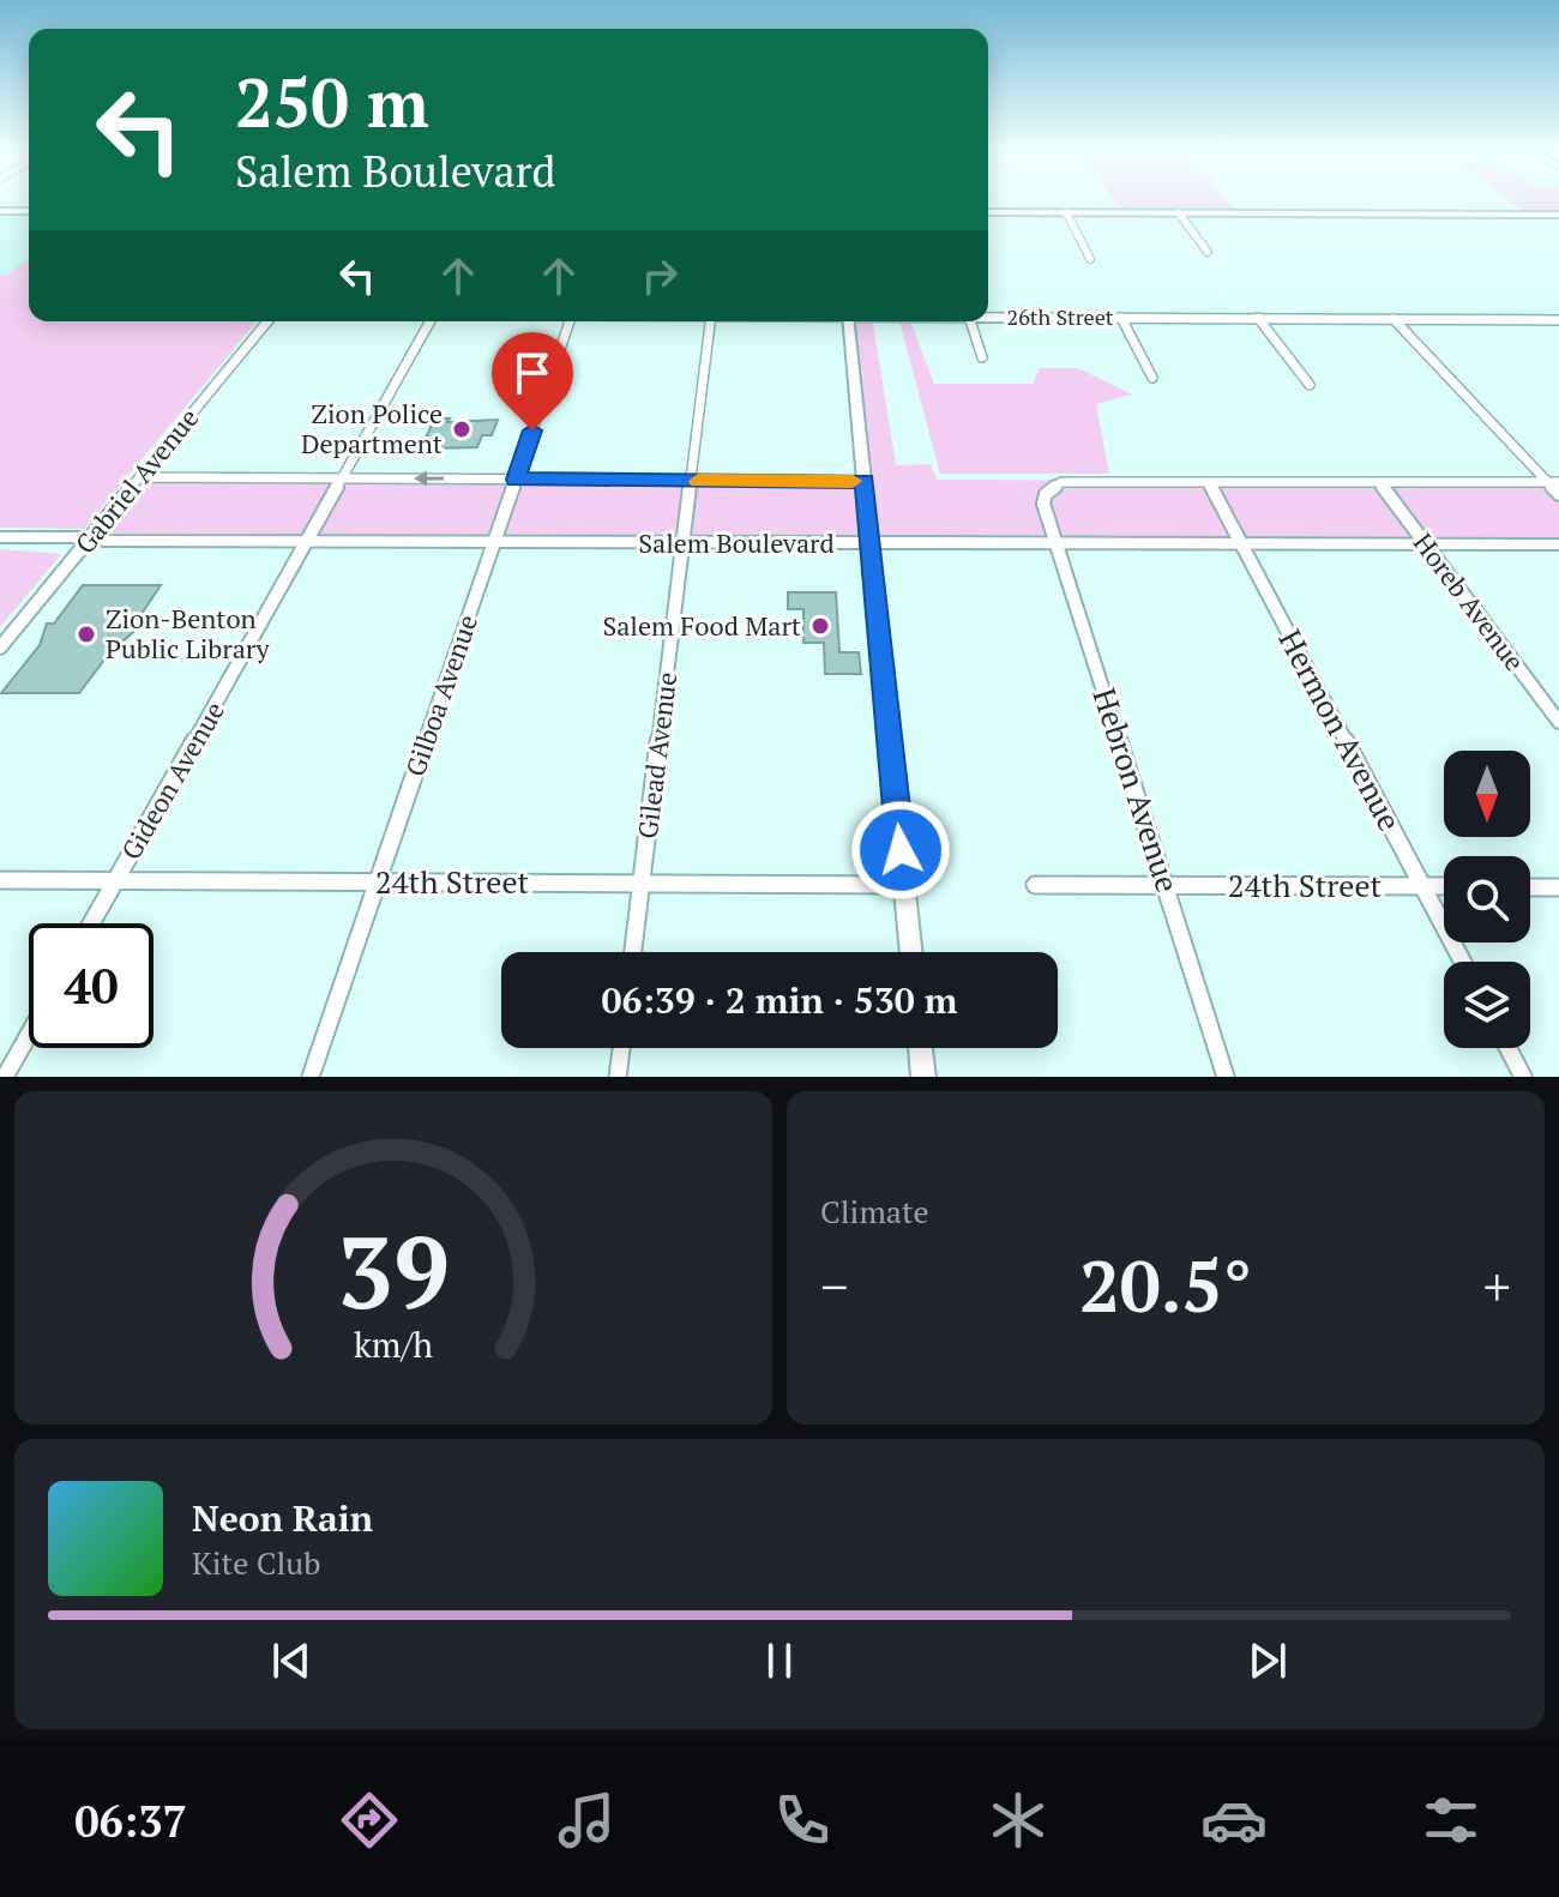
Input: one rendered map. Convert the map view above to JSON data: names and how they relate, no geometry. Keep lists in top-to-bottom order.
{
  "streets": {
    "street": [
      "26th Street",
      "Gabriel Avenue",
      "Salem Boulevard",
      "Horeb Avenue",
      "Gilboa Avenue",
      "Hermon Avenue",
      "Gilead Avenue",
      "Gideon Avenue",
      "Hebron Avenue",
      "24th Street"
    ]
  },
  "crossings": [
    ["Gabriel Avenue", "Salem Boulevard"],
    ["Salem Boulevard", "Horeb Avenue"],
    ["Salem Boulevard", "Gilboa Avenue"],
    ["Salem Boulevard", "Hermon Avenue"],
    ["Salem Boulevard", "Gilead Avenue"],
    ["Salem Boulevard", "Gideon Avenue"],
    ["Salem Boulevard", "Hebron Avenue"],
    ["Gilboa Avenue", "24th Street"],
    ["Hermon Avenue", "Hebron Avenue"],
    ["Hermon Avenue", "24th Street"],
    ["Gilead Avenue", "24th Street"],
    ["Gideon Avenue", "24th Street"],
    ["Hebron Avenue", "24th Street"]
  ],
  "places": ["Zion Police Department", "Salem Food Mart", "Zion-Benton Public Library"],
  "north": "bottom",
  "page": {
    "turn": ["250 m", "Salem Boulevard"],
    "limit": "40",
    "trip": "06:39 · 2 min · 530 m",
    "tile": "Climate",
    "heat": ["−", "20.5°", "+"],
    "song": ["Neon Rain", "Kite Club"],
    "tabs": "06:37",
    "gauge": ["39", "km/h"]
  }
}
